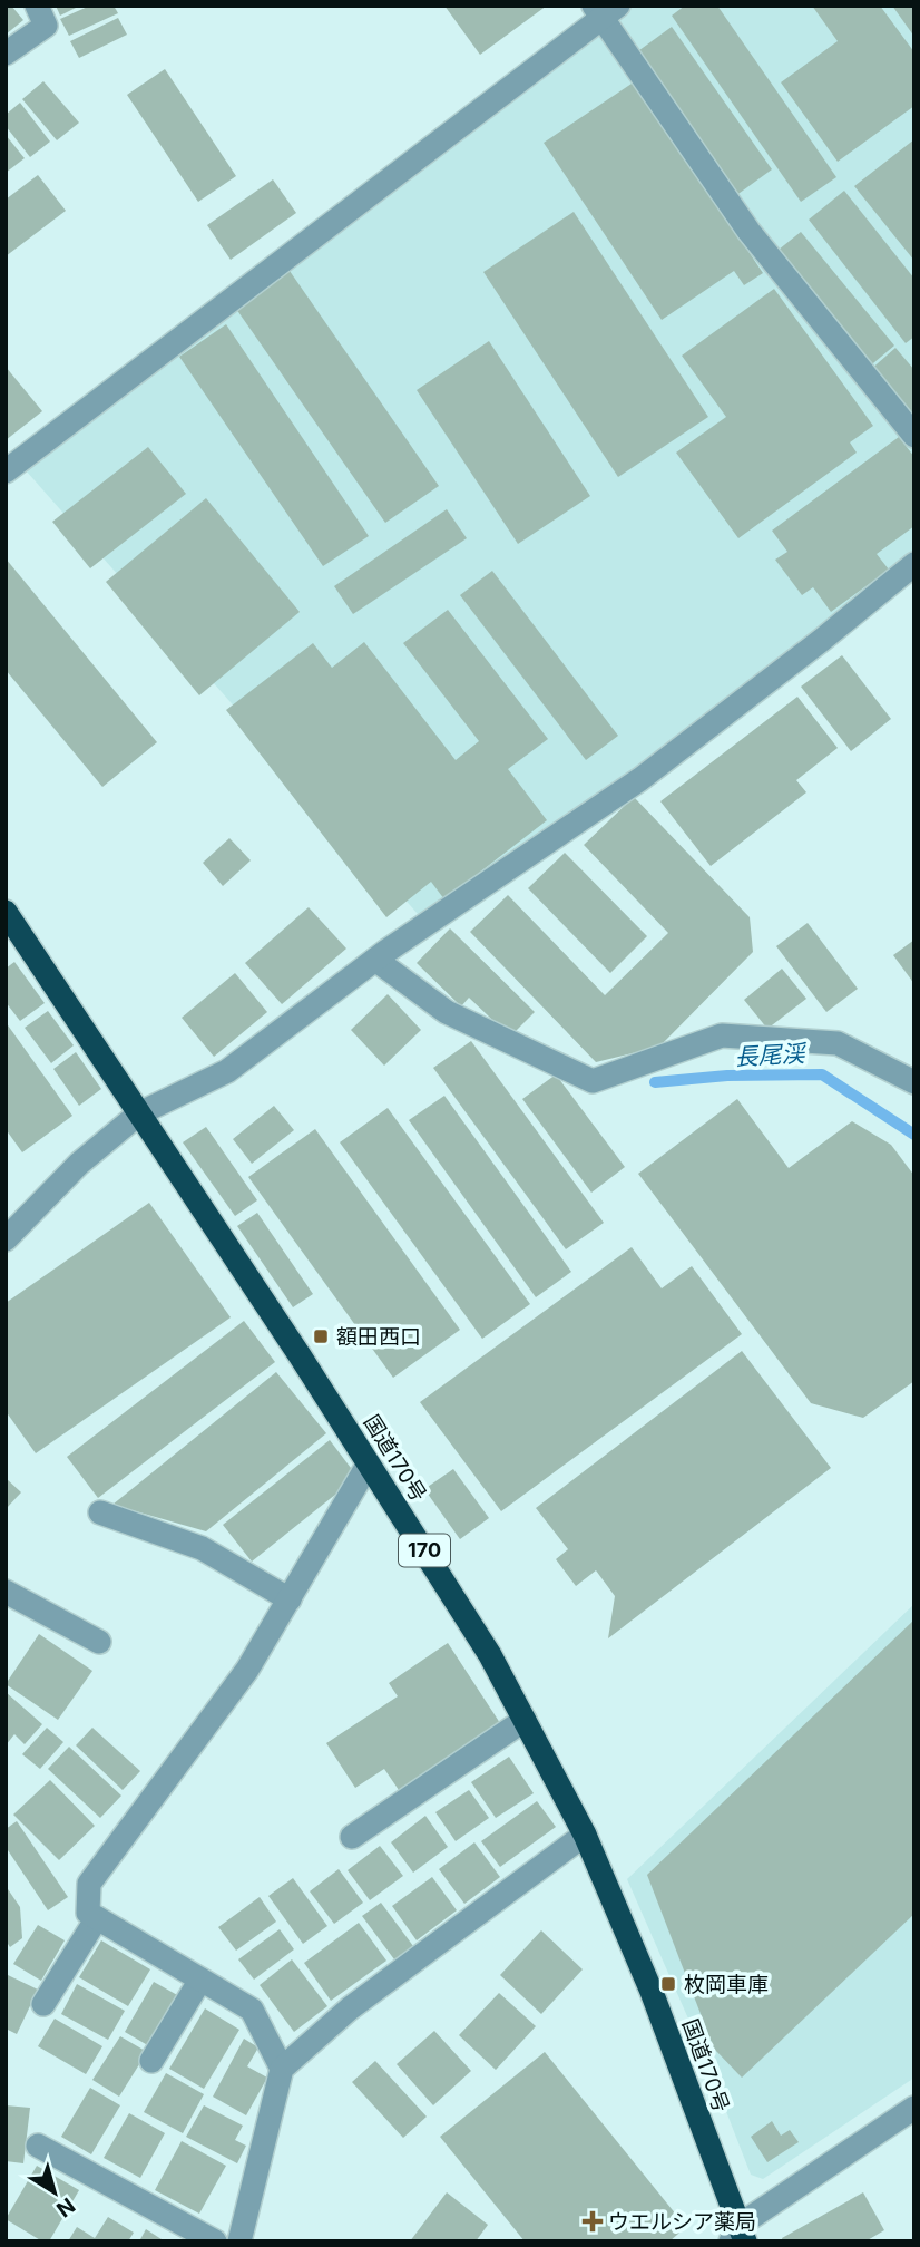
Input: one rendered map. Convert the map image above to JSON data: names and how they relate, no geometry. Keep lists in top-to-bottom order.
{
  "streets": {
    "highway": ["国道170号", "170"]
  },
  "water": ["長尾渓"],
  "places": {
    "transit": ["額田西口", "枚岡車庫"],
    "health": ["ウエルシア薬局"]
  },
  "north": "bottom right"
}
